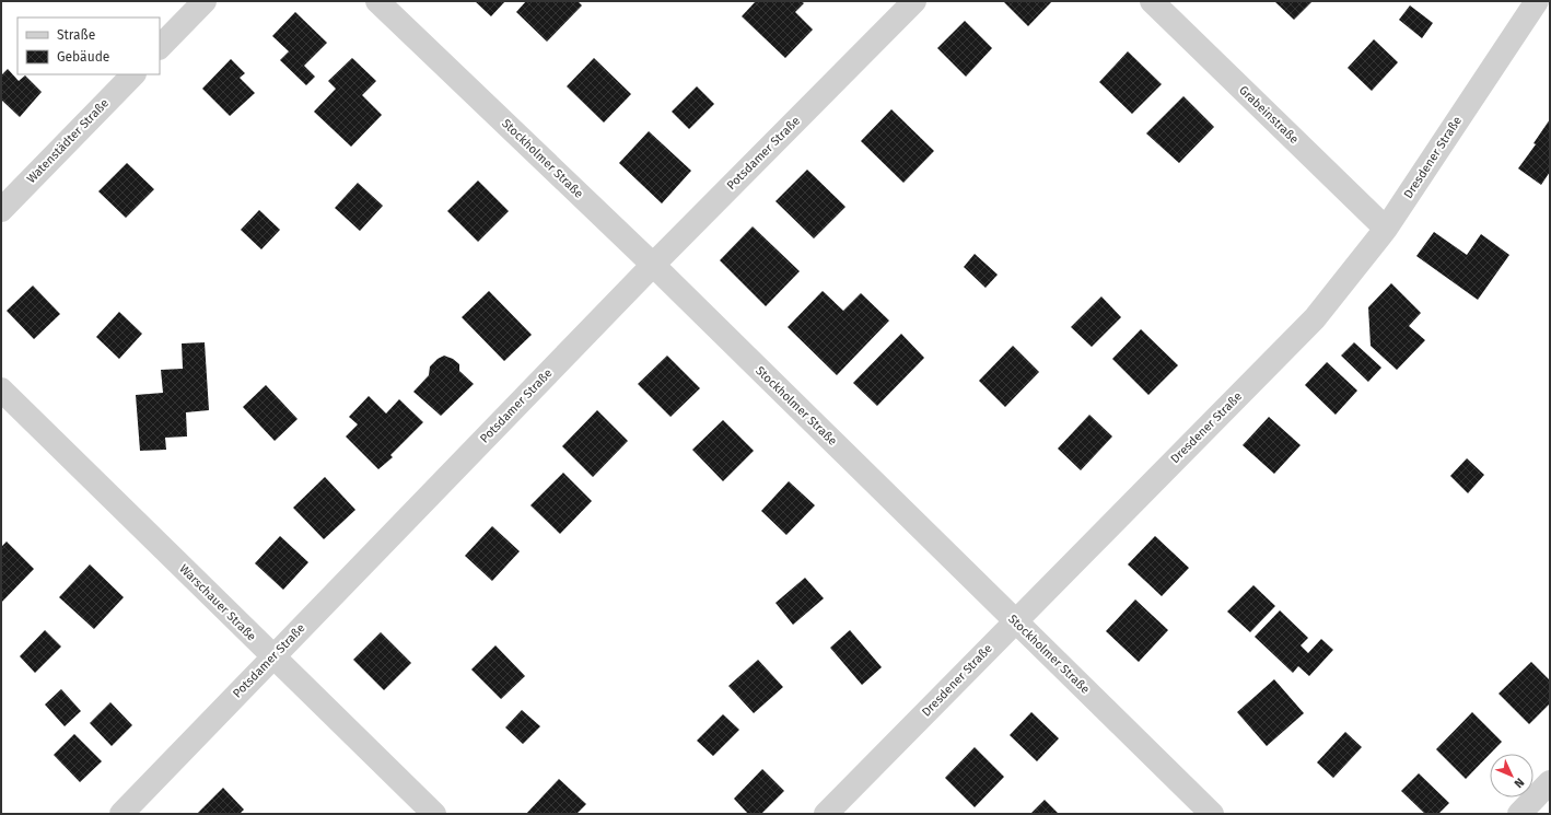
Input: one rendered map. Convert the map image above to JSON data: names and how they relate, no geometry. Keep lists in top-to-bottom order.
{
  "streets": {
    "street": [
      "Grabeinstraße",
      "Watenstädter Straße",
      "Potsdamer Straße",
      "Dresdener Straße",
      "Stockholmer Straße",
      "Warschauer Straße"
    ]
  },
  "crossings": [
    ["Grabeinstraße", "Dresdener Straße"],
    ["Potsdamer Straße", "Stockholmer Straße"],
    ["Potsdamer Straße", "Warschauer Straße"],
    ["Dresdener Straße", "Stockholmer Straße"]
  ],
  "legend": ["Straße", "Gebäude"],
  "north": "bottom right"
}
